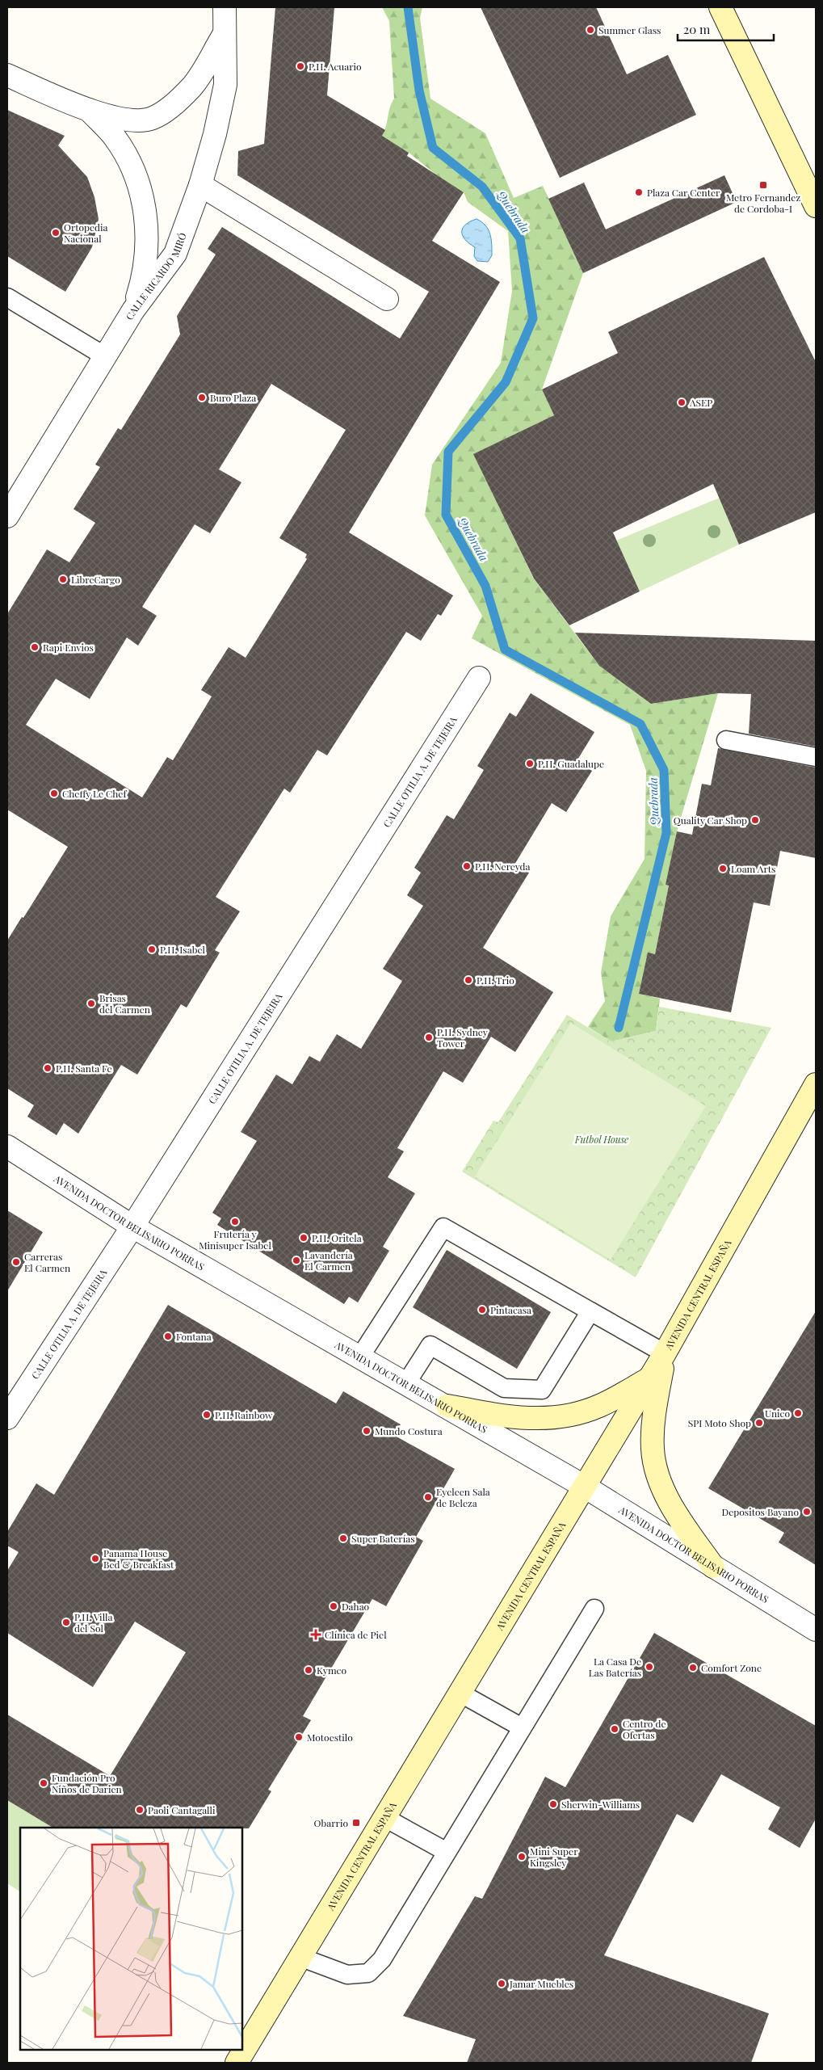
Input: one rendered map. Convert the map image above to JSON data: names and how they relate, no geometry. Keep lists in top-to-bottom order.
{
  "streets": {
    "main road": ["AVENIDA CENTRAL ESPAÑA"],
    "street": ["CALLE RICARDO MIRÓ", "CALLE OTILIA A. DE TEJEIRA", "AVENIDA DOCTOR BELISARIO PORRAS"]
  },
  "crossings": [
    ["CALLE OTILIA A. DE TEJEIRA", "AVENIDA DOCTOR BELISARIO PORRAS"],
    ["AVENIDA DOCTOR BELISARIO PORRAS", "AVENIDA CENTRAL ESPAÑA"]
  ],
  "water": ["Quebrada"],
  "parks": ["Futbol House"],
  "places": {
    "other": [
      "Summer Glass",
      "P.H. Acuario",
      "Plaza Car Center",
      "Ortopedia Nacional",
      "Buro Plaza",
      "ASEP",
      "LibreCargo",
      "Rapi Envios",
      "P.H. Guadalupe",
      "Cheffy Le Chef",
      "Quality Car Shop",
      "P.H. Nereyda",
      "Loam Arts",
      "P.H. Isabel",
      "P.H. Trio",
      "Brisas del Carmen",
      "P.H. Sydney Tower",
      "P.H. Santa Fe",
      "Frutería y Minisuper Isabel",
      "P.H. Oritela",
      "Lavandería El Carmen",
      "Carreras El Carmen",
      "Pintacasa",
      "Fontana",
      "Unico",
      "P.H. Rainbow",
      "SPI Moto Shop",
      "Mundo Costura",
      "Eyeleen Sala de Beleza",
      "Depositos Bayano",
      "Super Baterías",
      "Panama House Bed & Breakfast",
      "Dahao",
      "P.H. Villa del Sol",
      "La Casa De Las Baterías",
      "Comfort Zone",
      "Kymco",
      "Centro de Ofertas",
      "Motoestilo",
      "Fundación Pro Niños de Darien",
      "Sherwin-Williams",
      "Paoli Cantagalli",
      "Mini Super Kingsley",
      "Jamar Muebles"
    ],
    "transit": ["Metro Fernandez de Cordoba-I", "Obarrio"],
    "health": ["Clínica de Piel"]
  },
  "scale_bar": "20 m"
}
